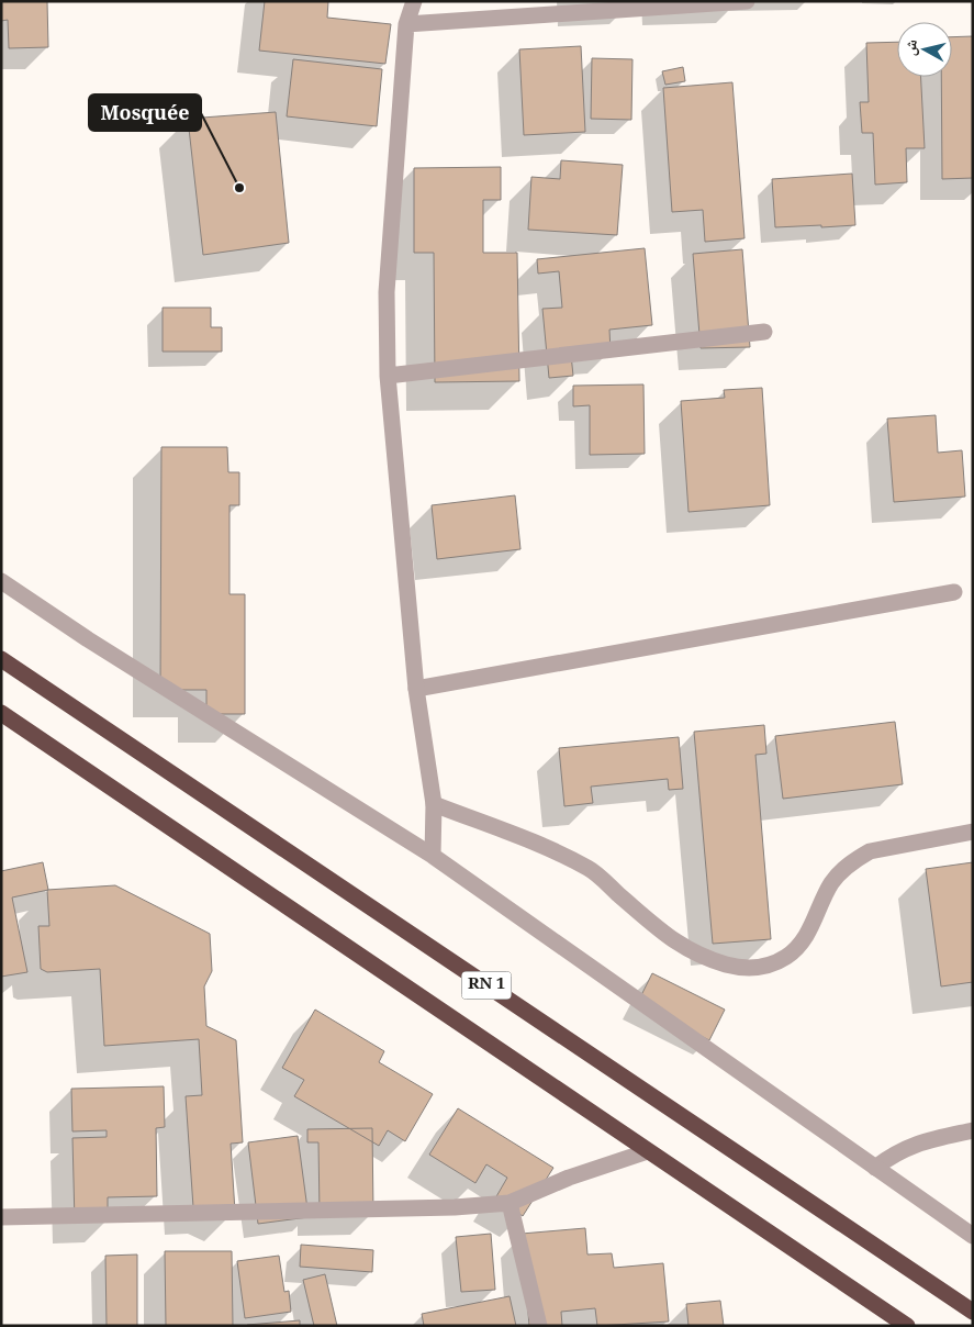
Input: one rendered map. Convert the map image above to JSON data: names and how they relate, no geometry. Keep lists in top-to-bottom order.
{
  "streets": {
    "highway": ["RN 1"]
  },
  "places": ["Mosquée"],
  "north": "left"
}
